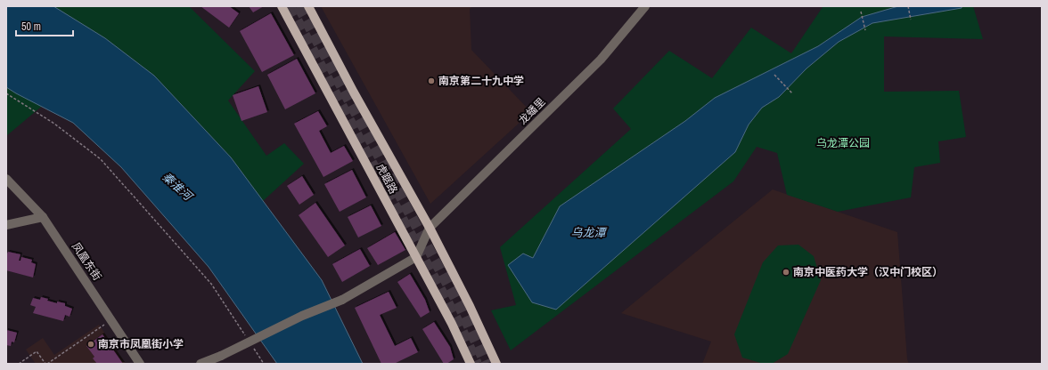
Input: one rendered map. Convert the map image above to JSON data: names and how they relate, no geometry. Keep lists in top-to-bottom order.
{
  "streets": {
    "main road": ["虎踞路"],
    "street": ["龙蟠里", "凤凰东街"]
  },
  "crossings": [
    ["龙蟠里", "虎踞路"]
  ],
  "water": ["秦淮河", "乌龙潭"],
  "parks": ["乌龙潭公园"],
  "places": ["南京第二十九中学", "南京中医药大学（汉中门校区）", "南京市凤凰街小学"],
  "scale_bar": "50 m"
}
